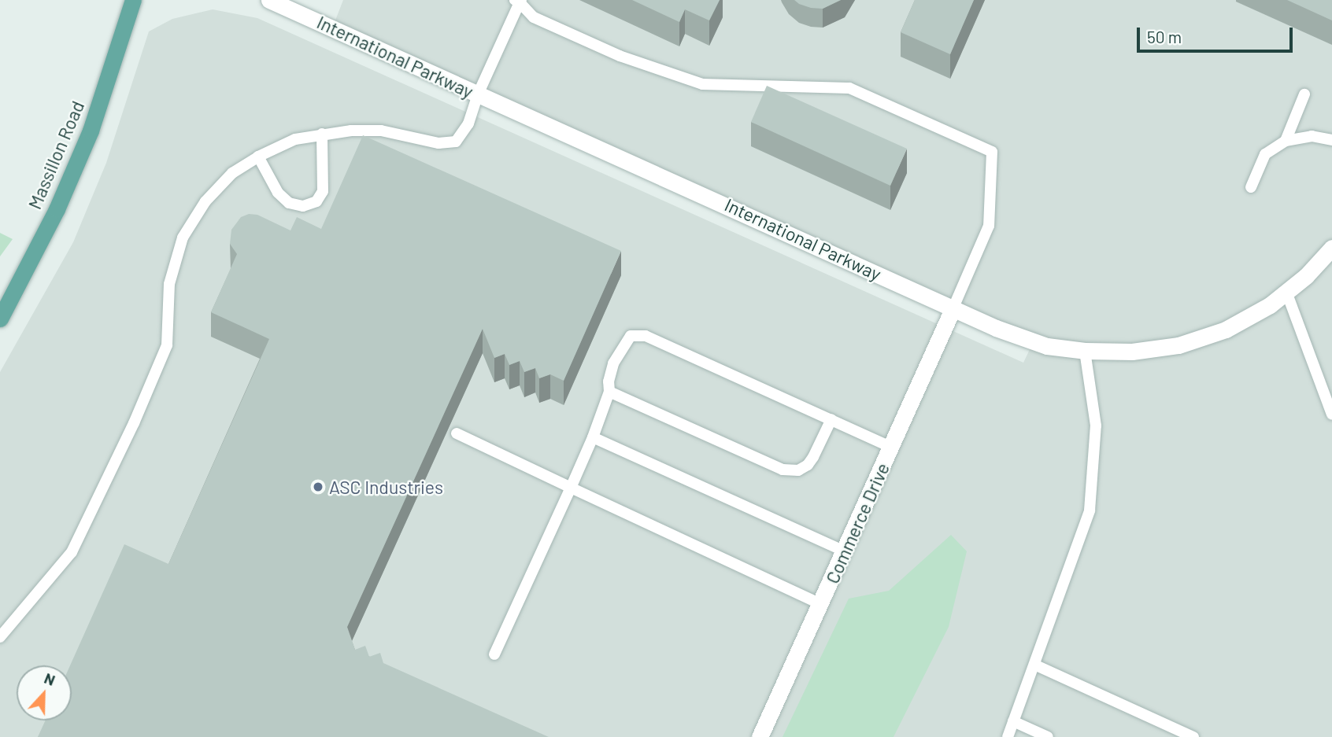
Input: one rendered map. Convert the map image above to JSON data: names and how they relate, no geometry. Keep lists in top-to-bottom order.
{
  "streets": {
    "main road": ["Massillon Road"],
    "street": ["International Parkway", "Commerce Drive"]
  },
  "crossings": [
    ["International Parkway", "Commerce Drive"]
  ],
  "places": ["ASC Industries"],
  "scale_bar": "50 m",
  "north": "top"
}
